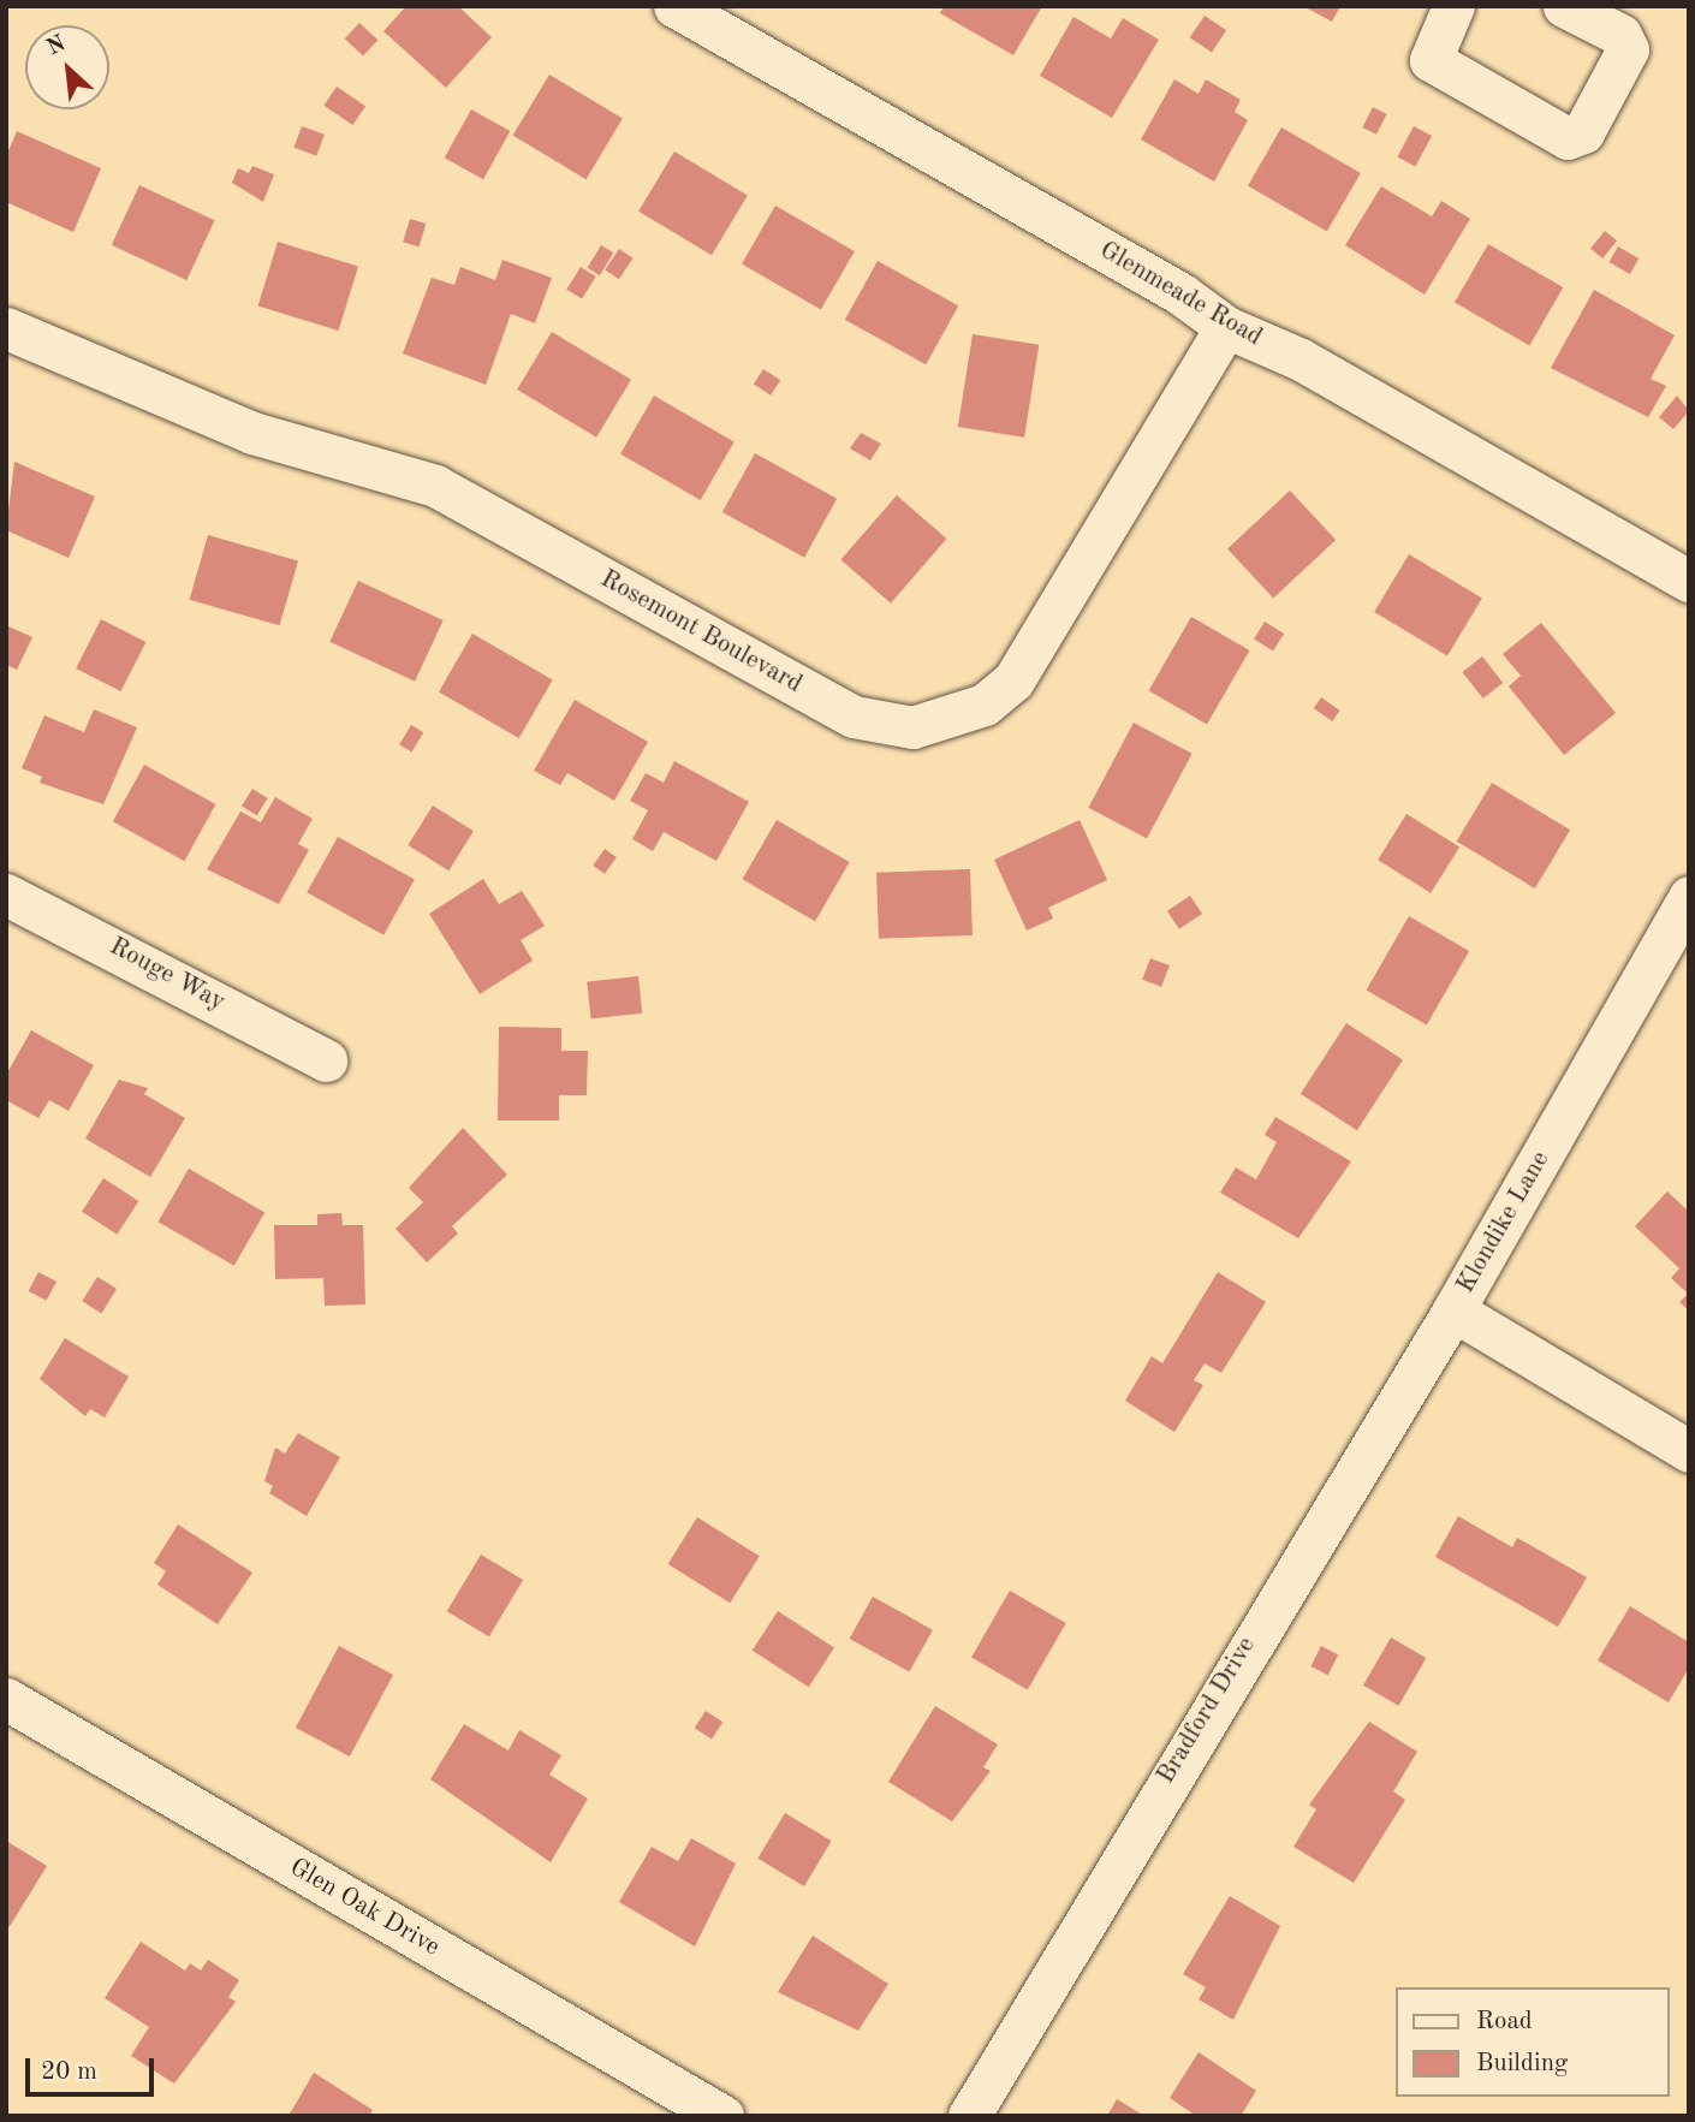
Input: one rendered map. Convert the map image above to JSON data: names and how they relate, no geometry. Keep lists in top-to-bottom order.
{
  "streets": {
    "street": [
      "Glenmeade Road",
      "Rosemont Boulevard",
      "Rouge Way",
      "Klondike Lane",
      "Bradford Drive",
      "Glen Oak Drive"
    ]
  },
  "crossings": [
    ["Glenmeade Road", "Rosemont Boulevard"],
    ["Klondike Lane", "Bradford Drive"]
  ],
  "legend": ["Road", "Building"],
  "scale_bar": "20 m",
  "north": "top left"
}
